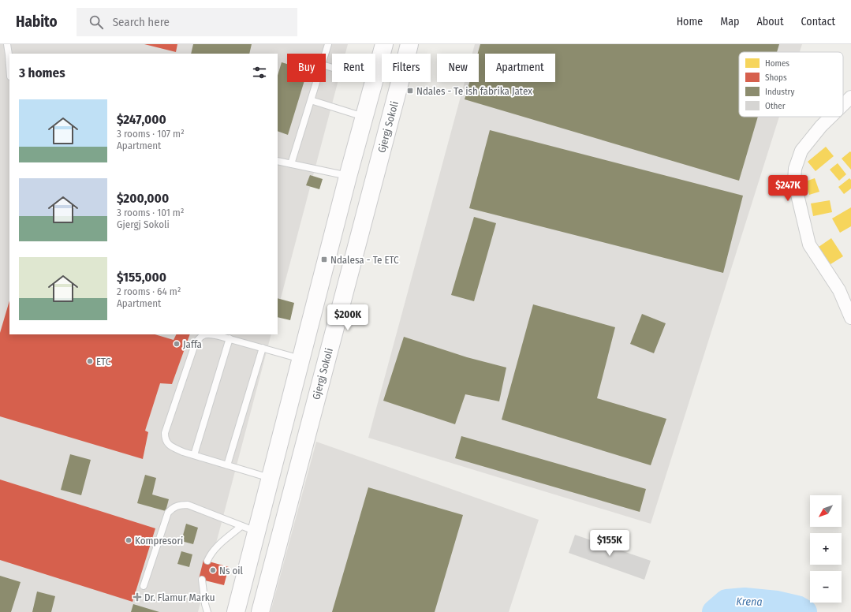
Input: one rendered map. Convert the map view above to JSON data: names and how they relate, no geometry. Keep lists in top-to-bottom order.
{
  "streets": {
    "main road": ["Gjergj Sokoli"]
  },
  "water": ["Krena"],
  "places": {
    "transit": ["Ndales - Te ish fabrika Jatex", "Ndalesa - Te ETC"],
    "other": [
      "Jaffa",
      "ETC",
      "Kompresori",
      "Ns oil"
    ],
    "health": ["Dr. Flamur Marku"]
  },
  "legend": [
    "Homes",
    "Shops",
    "Industry",
    "Other"
  ],
  "north": "bottom left",
  "page": {
    "header": "Habito",
    "search": "Search here",
    "nav": [
      "Home",
      "Map",
      "About",
      "Contact"
    ],
    "chip": [
      "Buy",
      "Rent",
      "Filters",
      "New",
      "Apartment"
    ],
    "heading": "3 homes",
    "list": [
      {
        "name": "$247,000",
        "note": "3 rooms · 107 m² · Apartment"
      },
      {
        "name": "$200,000",
        "note": "3 rooms · 101 m² · Gjergj Sokoli"
      },
      {
        "name": "$155,000",
        "note": "2 rooms · 64 m² · Apartment"
      }
    ],
    "price": ["$247K", "$200K", "$155K"],
    "map_buttons": ["+", "−"]
  }
}
